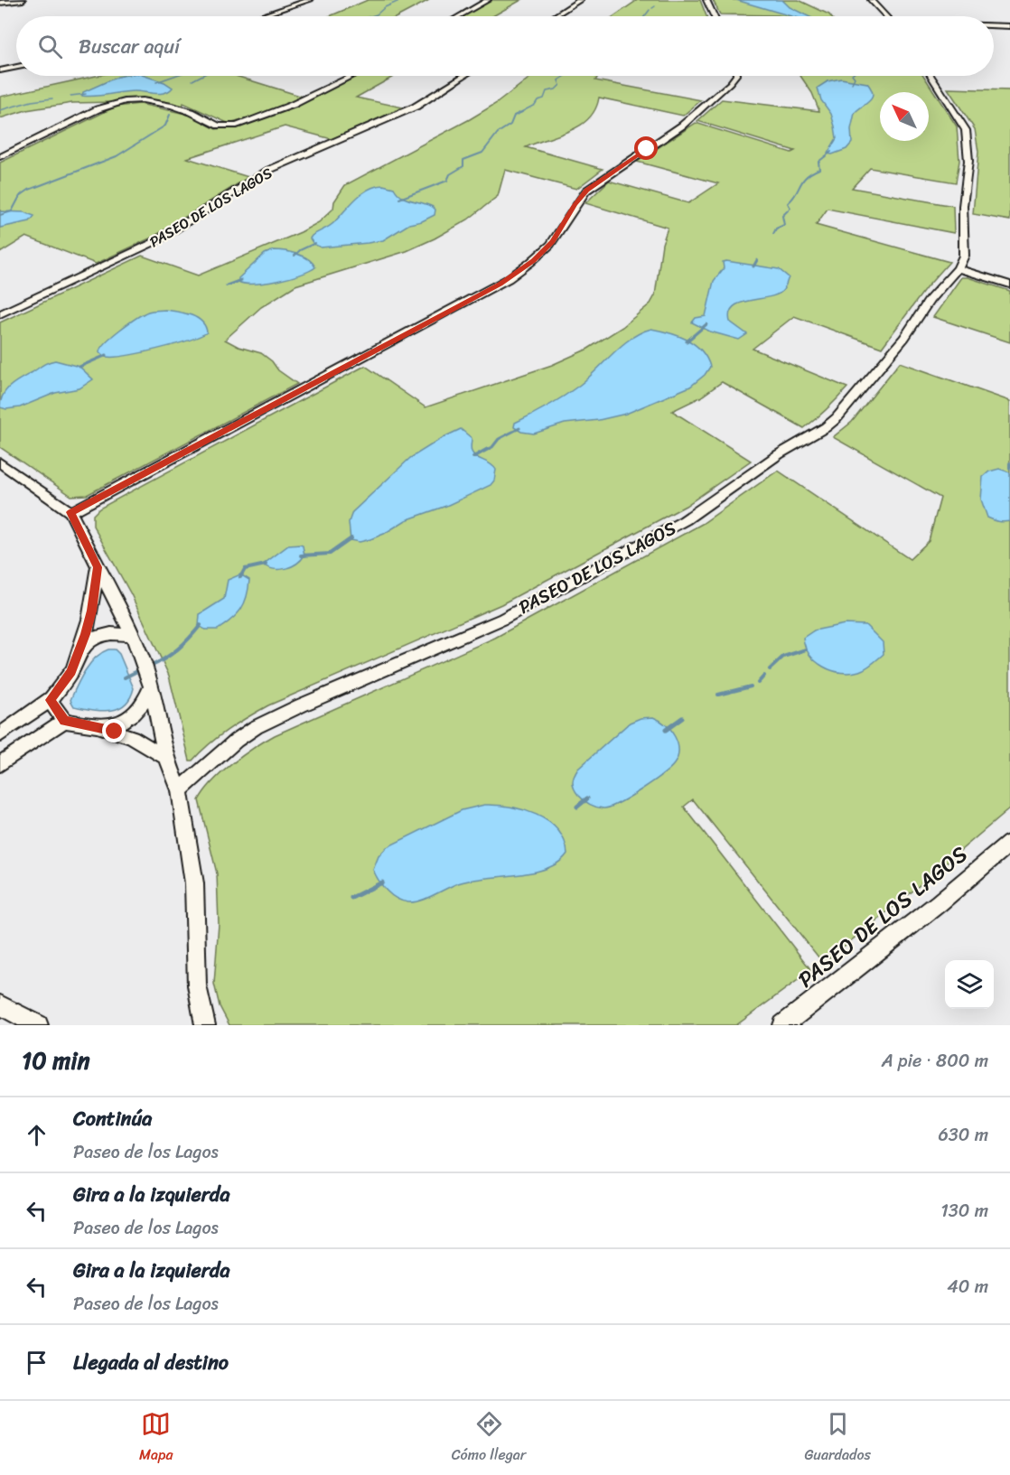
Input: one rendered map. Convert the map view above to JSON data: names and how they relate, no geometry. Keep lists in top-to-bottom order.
{
  "streets": {
    "street": ["PASEO DE LOS LAGOS"]
  },
  "north": "top left",
  "page": {
    "search": "Buscar aquí",
    "heading": ["10 min", "A pie · 800 m"],
    "list": [
      ["Continúa", "Paseo de los Lagos", "630 m"],
      ["Gira a la izquierda", "Paseo de los Lagos", "130 m"],
      ["Gira a la izquierda", "Paseo de los Lagos", "40 m"],
      "Llegada al destino"
    ],
    "nav": ["Mapa", "Cómo llegar", "Guardados"]
  }
}
